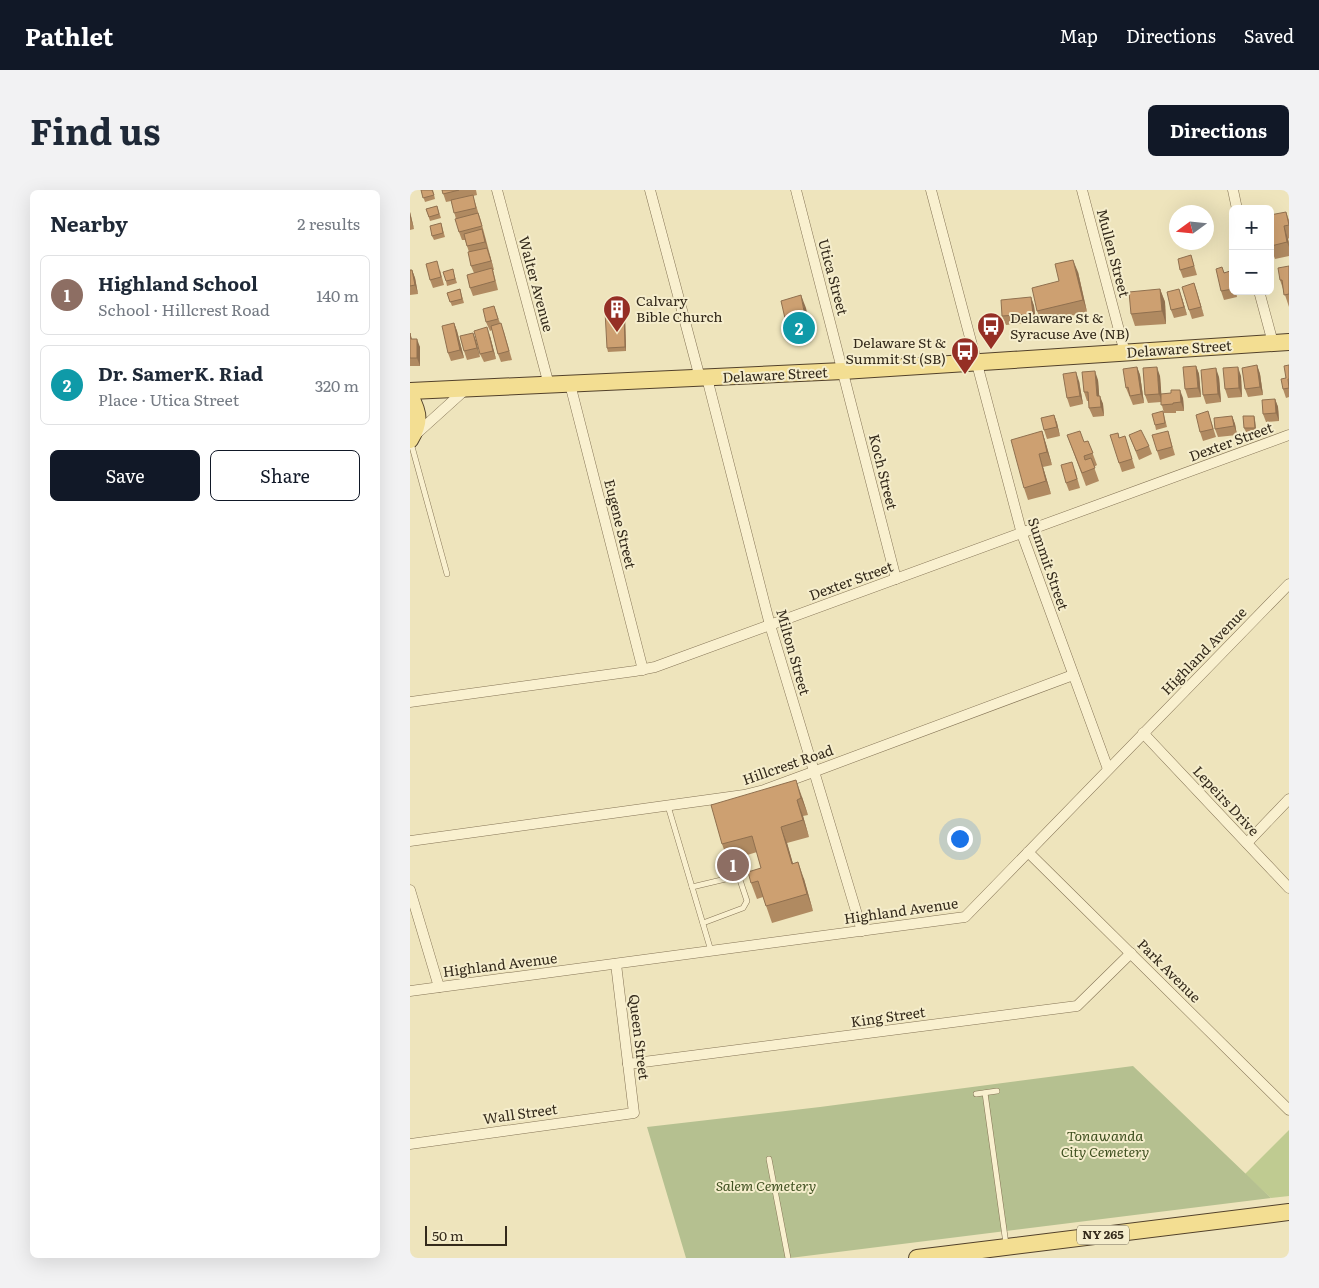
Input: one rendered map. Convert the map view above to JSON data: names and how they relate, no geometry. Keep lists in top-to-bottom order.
{
  "streets": {
    "main road": ["Delaware Street", "NY 265"],
    "street": [
      "Mullen Street",
      "Utica Street",
      "Walter Avenue",
      "Dexter Street",
      "Koch Street",
      "Eugene Street",
      "Summit Street",
      "Highland Avenue",
      "Milton Street",
      "Hillcrest Road",
      "Lepeirs Drive",
      "Park Avenue",
      "King Street",
      "Queen Street",
      "Wall Street"
    ]
  },
  "crossings": [
    ["Mullen Street", "Delaware Street"],
    ["Utica Street", "Delaware Street"],
    ["Utica Street", "Koch Street"],
    ["Walter Avenue", "Delaware Street"],
    ["Delaware Street", "Koch Street"],
    ["Delaware Street", "Eugene Street"],
    ["Delaware Street", "Summit Street"],
    ["Delaware Street", "Milton Street"],
    ["Dexter Street", "Koch Street"],
    ["Dexter Street", "Eugene Street"],
    ["Dexter Street", "Summit Street"],
    ["Dexter Street", "Milton Street"],
    ["Summit Street", "Highland Avenue"],
    ["Summit Street", "Hillcrest Road"],
    ["Highland Avenue", "Milton Street"],
    ["Highland Avenue", "Lepeirs Drive"],
    ["Highland Avenue", "Park Avenue"],
    ["Highland Avenue", "Queen Street"],
    ["Milton Street", "Hillcrest Road"],
    ["Park Avenue", "King Street"],
    ["King Street", "Queen Street"],
    ["Queen Street", "Wall Street"]
  ],
  "parks": ["Tonawanda City Cemetery", "Salem Cemetery"],
  "places": {
    "building": ["Calvary Bible Church"],
    "bus stop": ["Delaware St & Syracuse Ave (NB)", "Delaware St & Summit St (SB)"]
  },
  "scale_bar": "50 m",
  "north": "left",
  "page": {
    "header": "Pathlet",
    "nav": ["Map", "Directions", "Saved"],
    "title": "Find us",
    "buttons": [
      "Directions",
      ["Save", "Share"]
    ],
    "heading": ["Nearby", "2 results"],
    "map_buttons": ["+", "−"],
    "list": [
      {
        "mark": "1",
        "name": "Highland School",
        "note": "School · Hillcrest Road",
        "value": "140 m"
      },
      {
        "mark": "2",
        "name": "Dr. SamerK. Riad",
        "note": "Place · Utica Street",
        "value": "320 m"
      }
    ],
    "pins": ["2", "1"],
    "scale": "50 m"
  }
}
